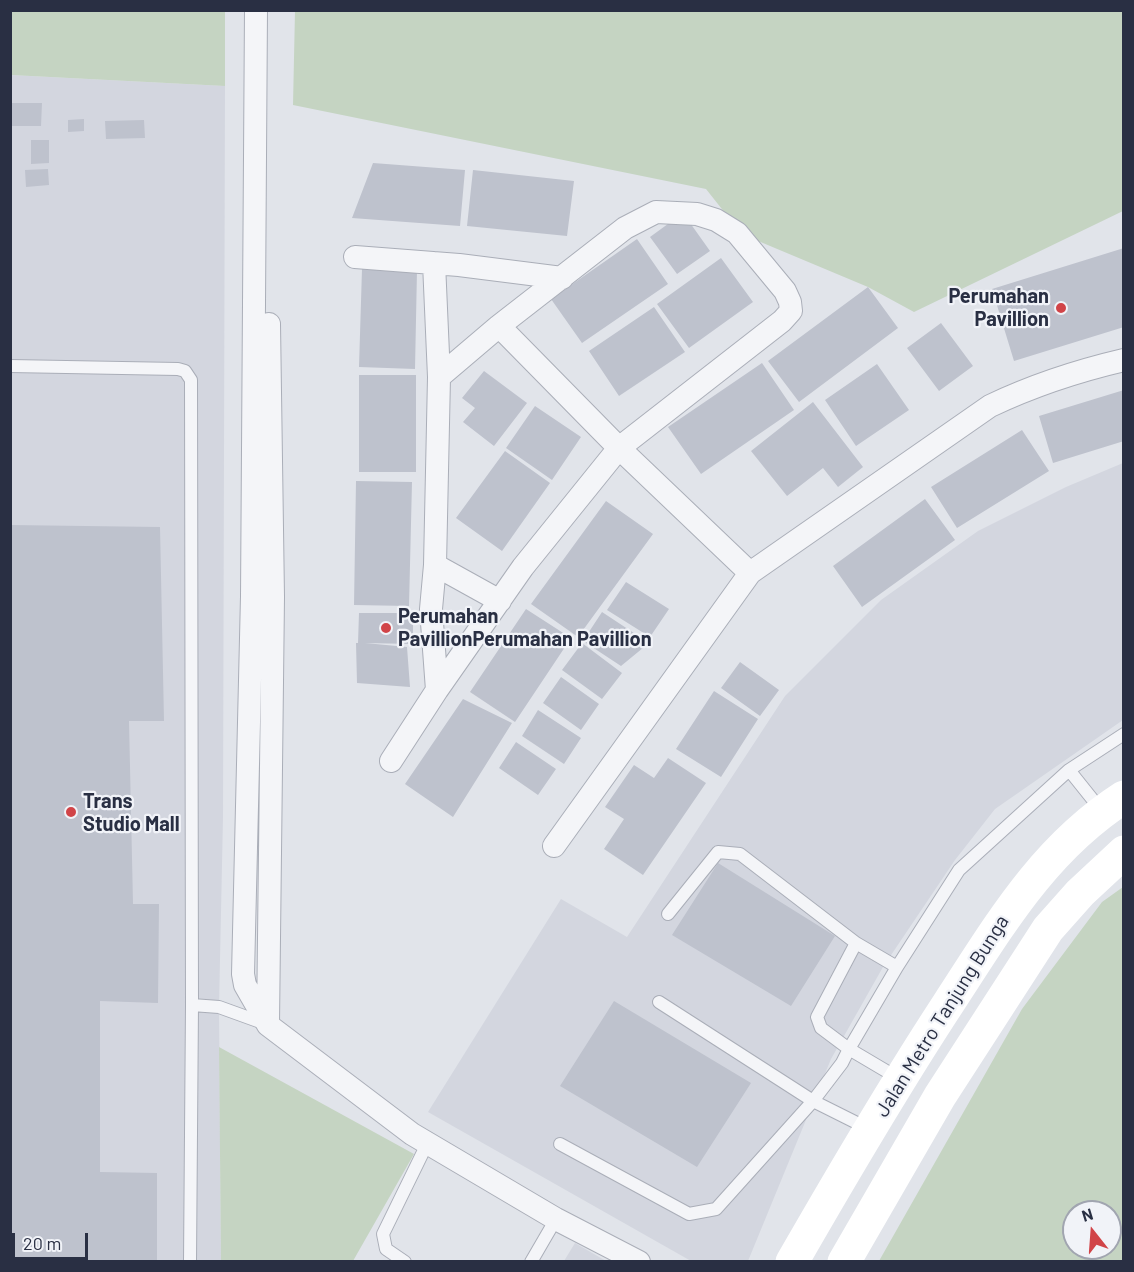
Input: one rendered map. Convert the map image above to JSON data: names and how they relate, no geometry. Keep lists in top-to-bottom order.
{
  "streets": {
    "main road": ["Jalan Metro Tanjung Bunga"]
  },
  "places": ["Perumahan Pavillion", "Perumahan PavillionPerumahan Pavillion", "Trans Studio Mall"],
  "scale_bar": "20 m",
  "north": "top"
}
